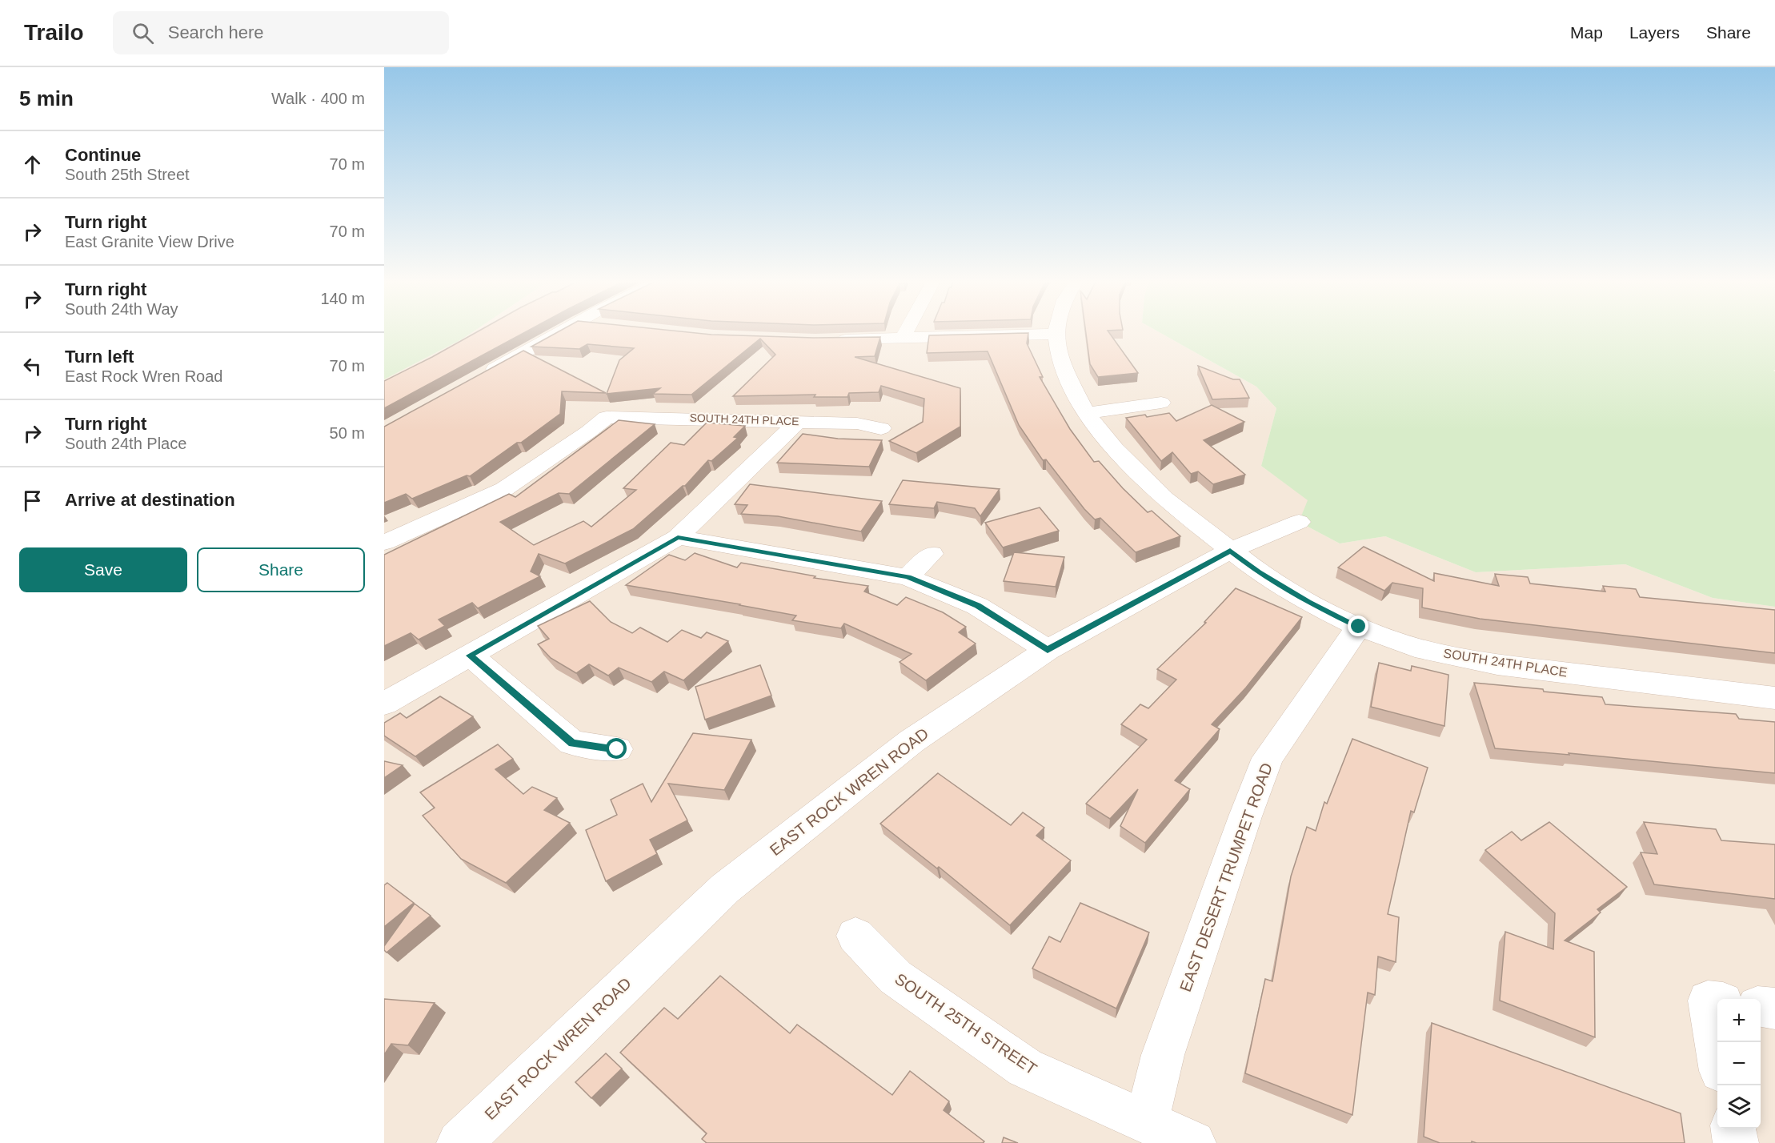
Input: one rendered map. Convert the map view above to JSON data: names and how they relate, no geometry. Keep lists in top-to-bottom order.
{
  "streets": {
    "street": [
      "SOUTH 24TH PLACE",
      "EAST ROCK WREN ROAD",
      "EAST DESERT TRUMPET ROAD",
      "SOUTH 25TH STREET"
    ]
  },
  "crossings": [
    ["SOUTH 24TH PLACE", "EAST ROCK WREN ROAD"],
    ["SOUTH 24TH PLACE", "EAST DESERT TRUMPET ROAD"],
    ["EAST DESERT TRUMPET ROAD", "SOUTH 25TH STREET"]
  ],
  "page": {
    "header": "Trailo",
    "search": "Search here",
    "nav": ["Map", "Layers", "Share"],
    "heading": ["5 min", "Walk · 400 m"],
    "list": [
      ["Continue", "South 25th Street", "70 m"],
      ["Turn right", "East Granite View Drive", "70 m"],
      ["Turn right", "South 24th Way", "140 m"],
      ["Turn left", "East Rock Wren Road", "70 m"],
      ["Turn right", "South 24th Place", "50 m"],
      "Arrive at destination"
    ],
    "buttons": ["Save", "Share"],
    "map_buttons": ["+", "−"]
  }
}
